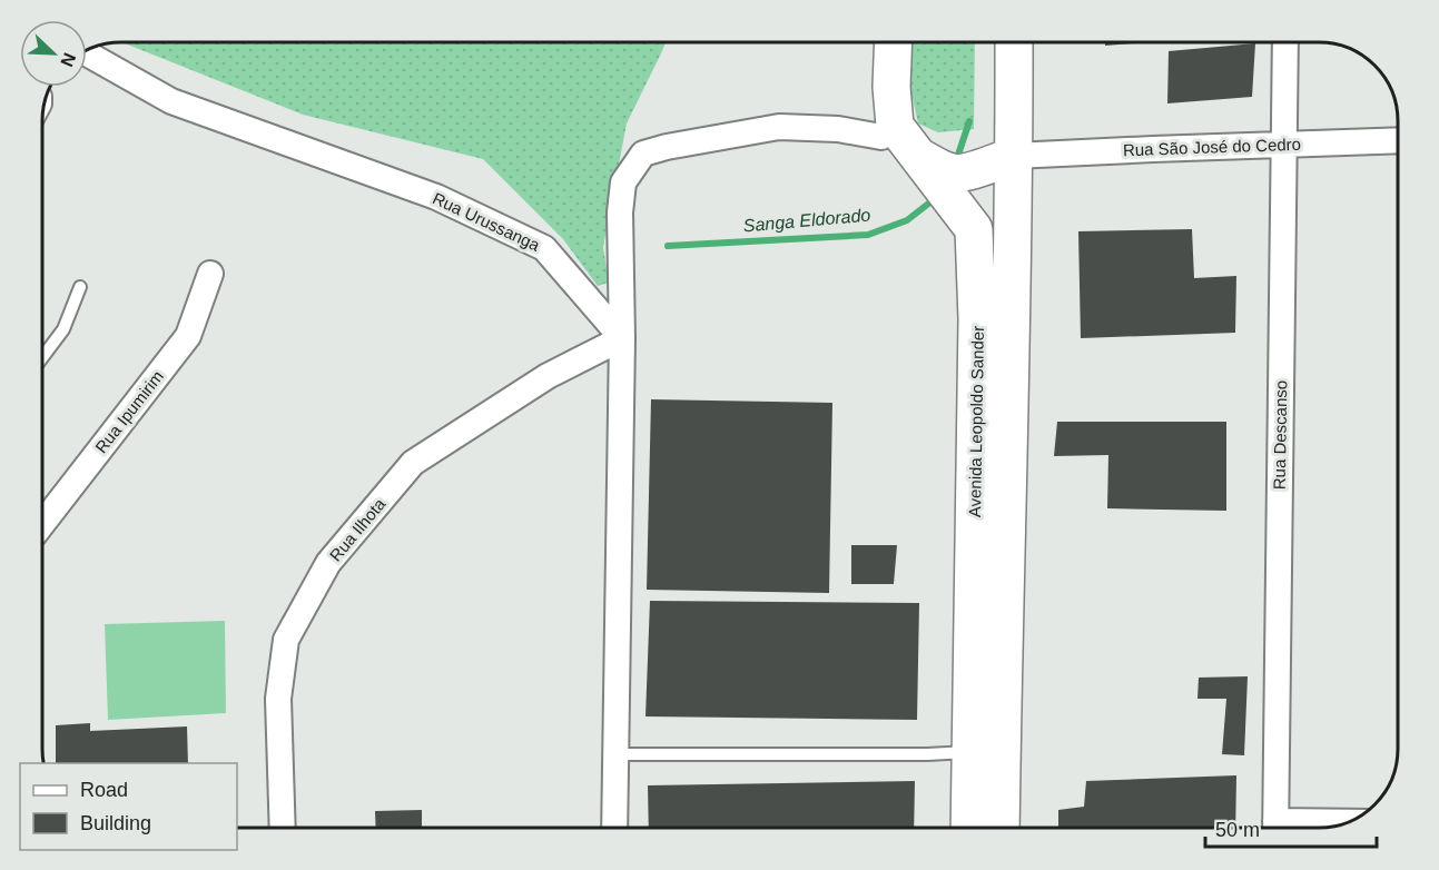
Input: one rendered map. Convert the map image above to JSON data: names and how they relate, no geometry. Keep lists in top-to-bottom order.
{
  "streets": {
    "highway": ["Avenida Leopoldo Sander"],
    "street": [
      "Rua São José do Cedro",
      "Rua Urussanga",
      "Rua Ipumirim",
      "Rua Descanso",
      "Rua Ilhota"
    ]
  },
  "crossings": [
    ["Rua São José do Cedro", "Avenida Leopoldo Sander"],
    ["Rua São José do Cedro", "Rua Descanso"],
    ["Rua Urussanga", "Rua Ilhota"]
  ],
  "water": ["Sanga Eldorado"],
  "legend": ["Road", "Building"],
  "scale_bar": "50 m",
  "north": "bottom right"
}
